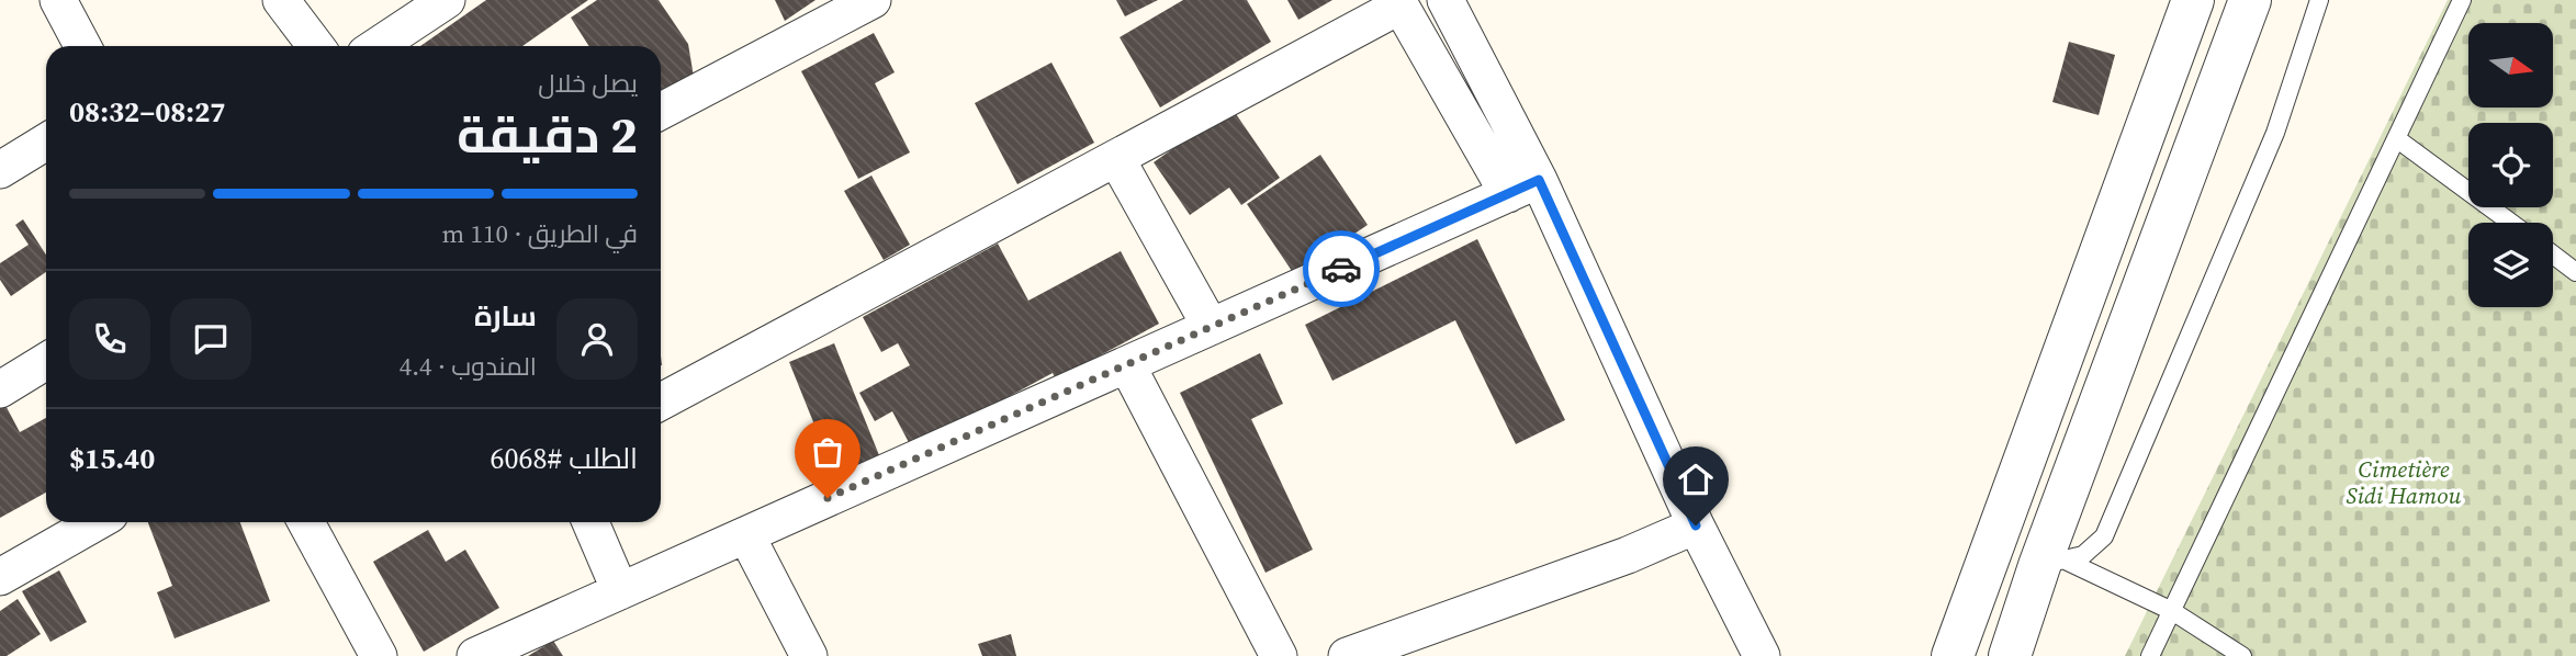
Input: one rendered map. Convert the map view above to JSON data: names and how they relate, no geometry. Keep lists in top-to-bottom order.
{
  "parks": ["Cimetière Sidi Hamou"],
  "north": "right",
  "page": {
    "heading": ["2 دقيقة", "يصل خلال", "08:27–08:32"],
    "panel": [
      "سارة",
      "المندوب · 4.4",
      "الطلب #6068",
      "$15.40"
    ],
    "bar": "في الطريق · 110 m"
  }
}
